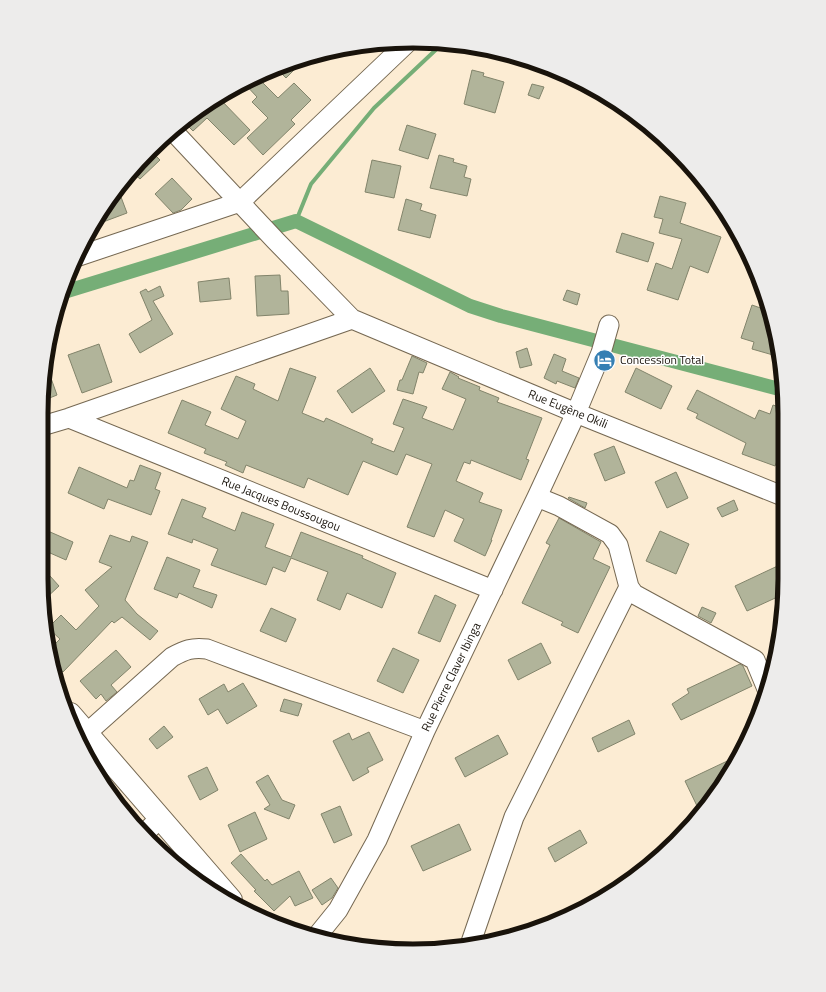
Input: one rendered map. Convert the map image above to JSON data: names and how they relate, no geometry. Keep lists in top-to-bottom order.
{
  "streets": {
    "street": ["Rue Eugène Okili", "Rue Jacques Boussougou", "Rue Pierre Claver Ibinga"]
  },
  "crossings": [
    ["Rue Eugène Okili", "Rue Pierre Claver Ibinga"],
    ["Rue Jacques Boussougou", "Rue Pierre Claver Ibinga"]
  ],
  "places": {
    "hotel": ["Concession Total"]
  }
}
